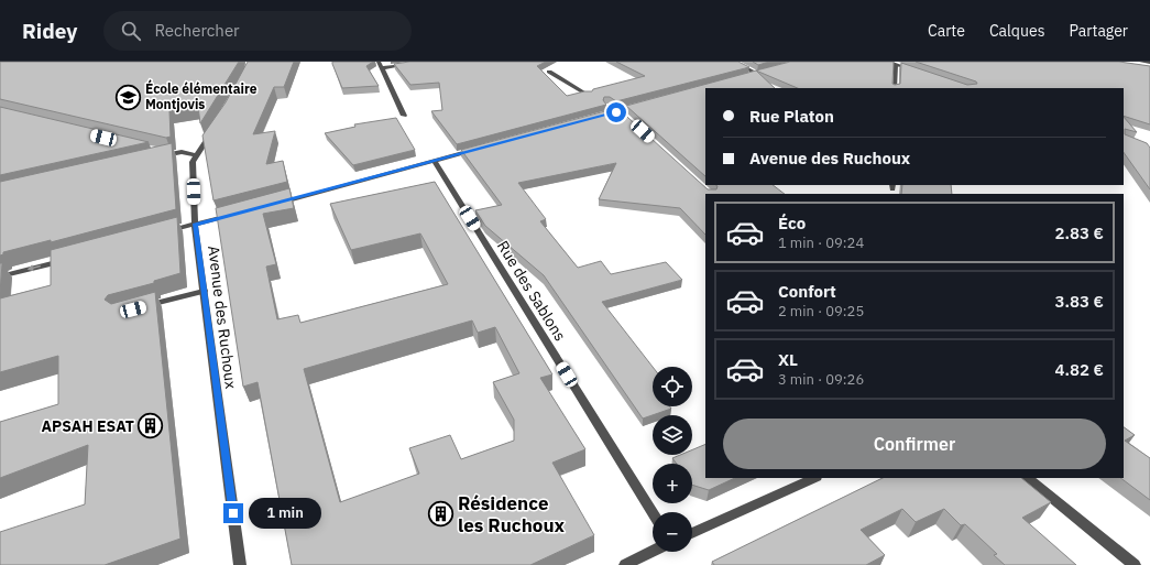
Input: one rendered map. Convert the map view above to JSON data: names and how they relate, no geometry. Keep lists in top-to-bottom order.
{
  "streets": {
    "street": ["Rue des Sablons", "Avenue des Ruchoux"]
  },
  "places": {
    "school or university": ["École élémentaire Montjovis"],
    "building": ["APSAH ESAT", "Résidence les Ruchoux"]
  },
  "page": {
    "header": "Ridey",
    "search": "Rechercher",
    "nav": ["Carte", "Calques", "Partager"],
    "banner": ["Rue Platon", "Avenue des Ruchoux"],
    "list": [
      {
        "name": "Éco",
        "note": "1 min · 09:24",
        "value": "2.83 €"
      },
      {
        "name": "Confort",
        "note": "2 min · 09:25",
        "value": "3.83 €"
      },
      {
        "name": "XL",
        "note": "3 min · 09:26",
        "value": "4.82 €"
      }
    ],
    "map_buttons": ["+", "−"],
    "buttons": "Confirmer",
    "bubble": "1 min"
  }
}
